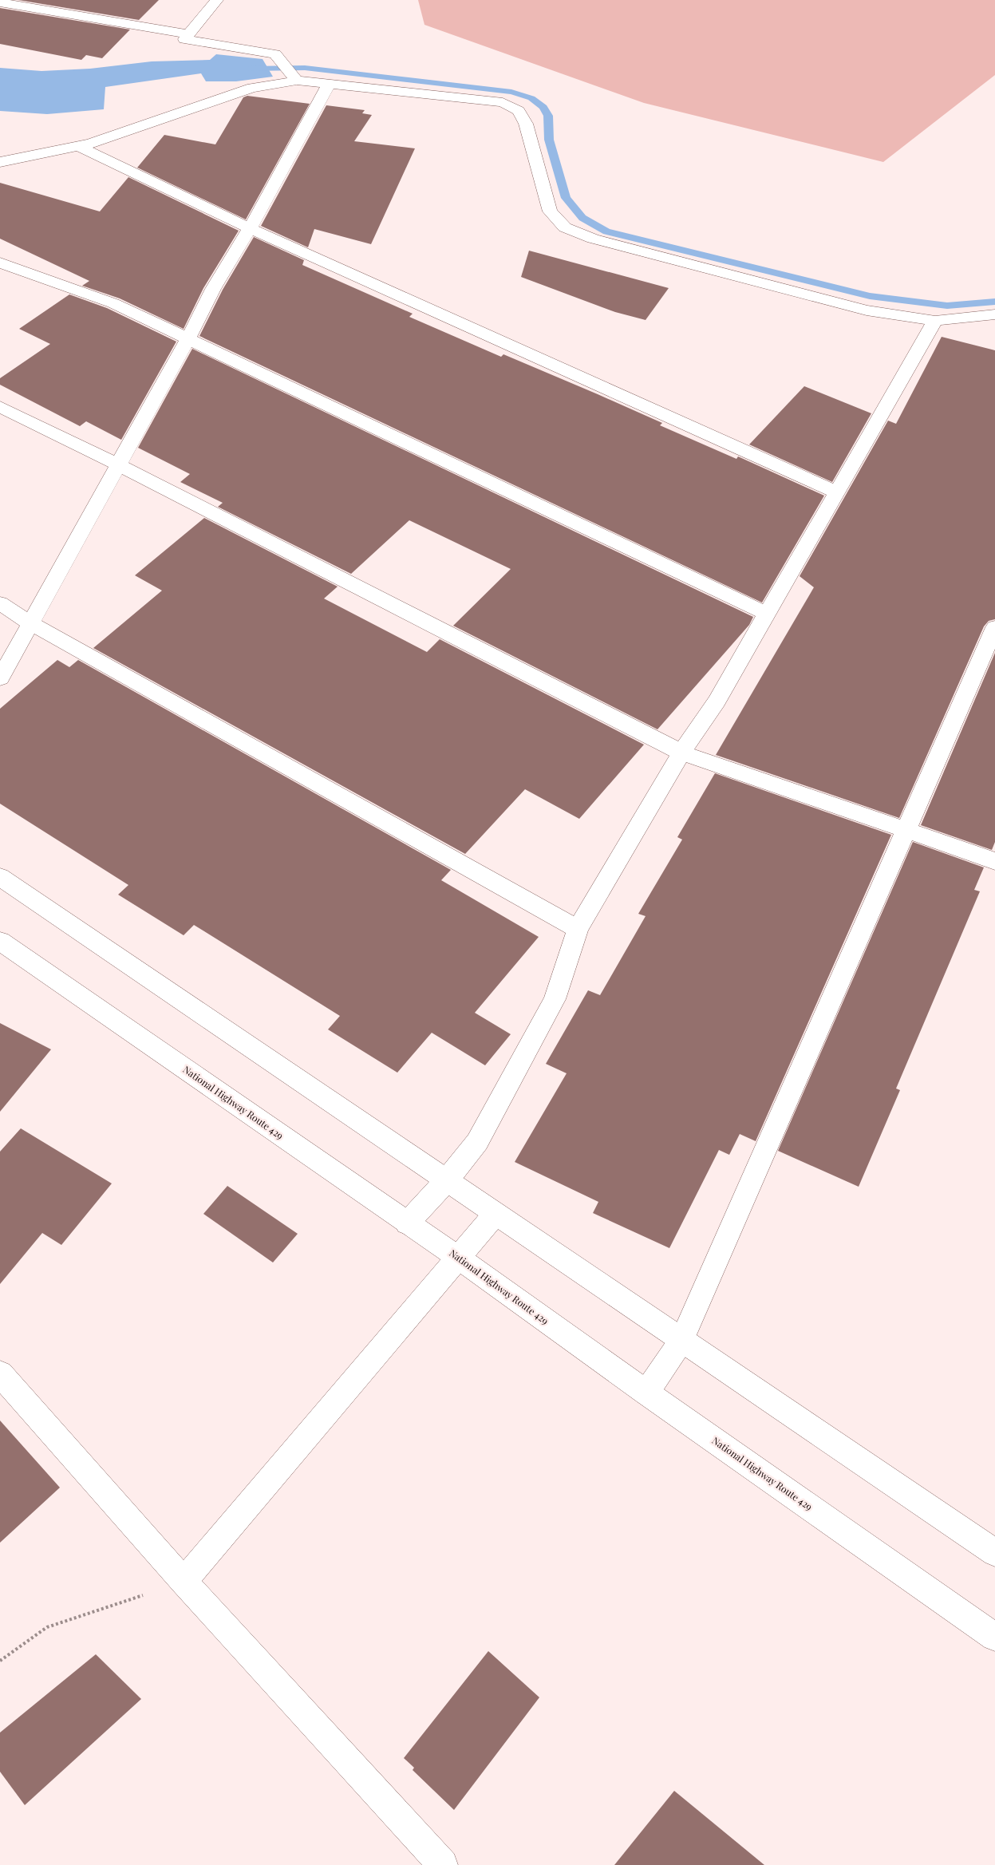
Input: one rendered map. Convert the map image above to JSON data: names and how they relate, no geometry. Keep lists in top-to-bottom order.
{
  "streets": {
    "main road": ["National Highway Route 429"]
  }
}
